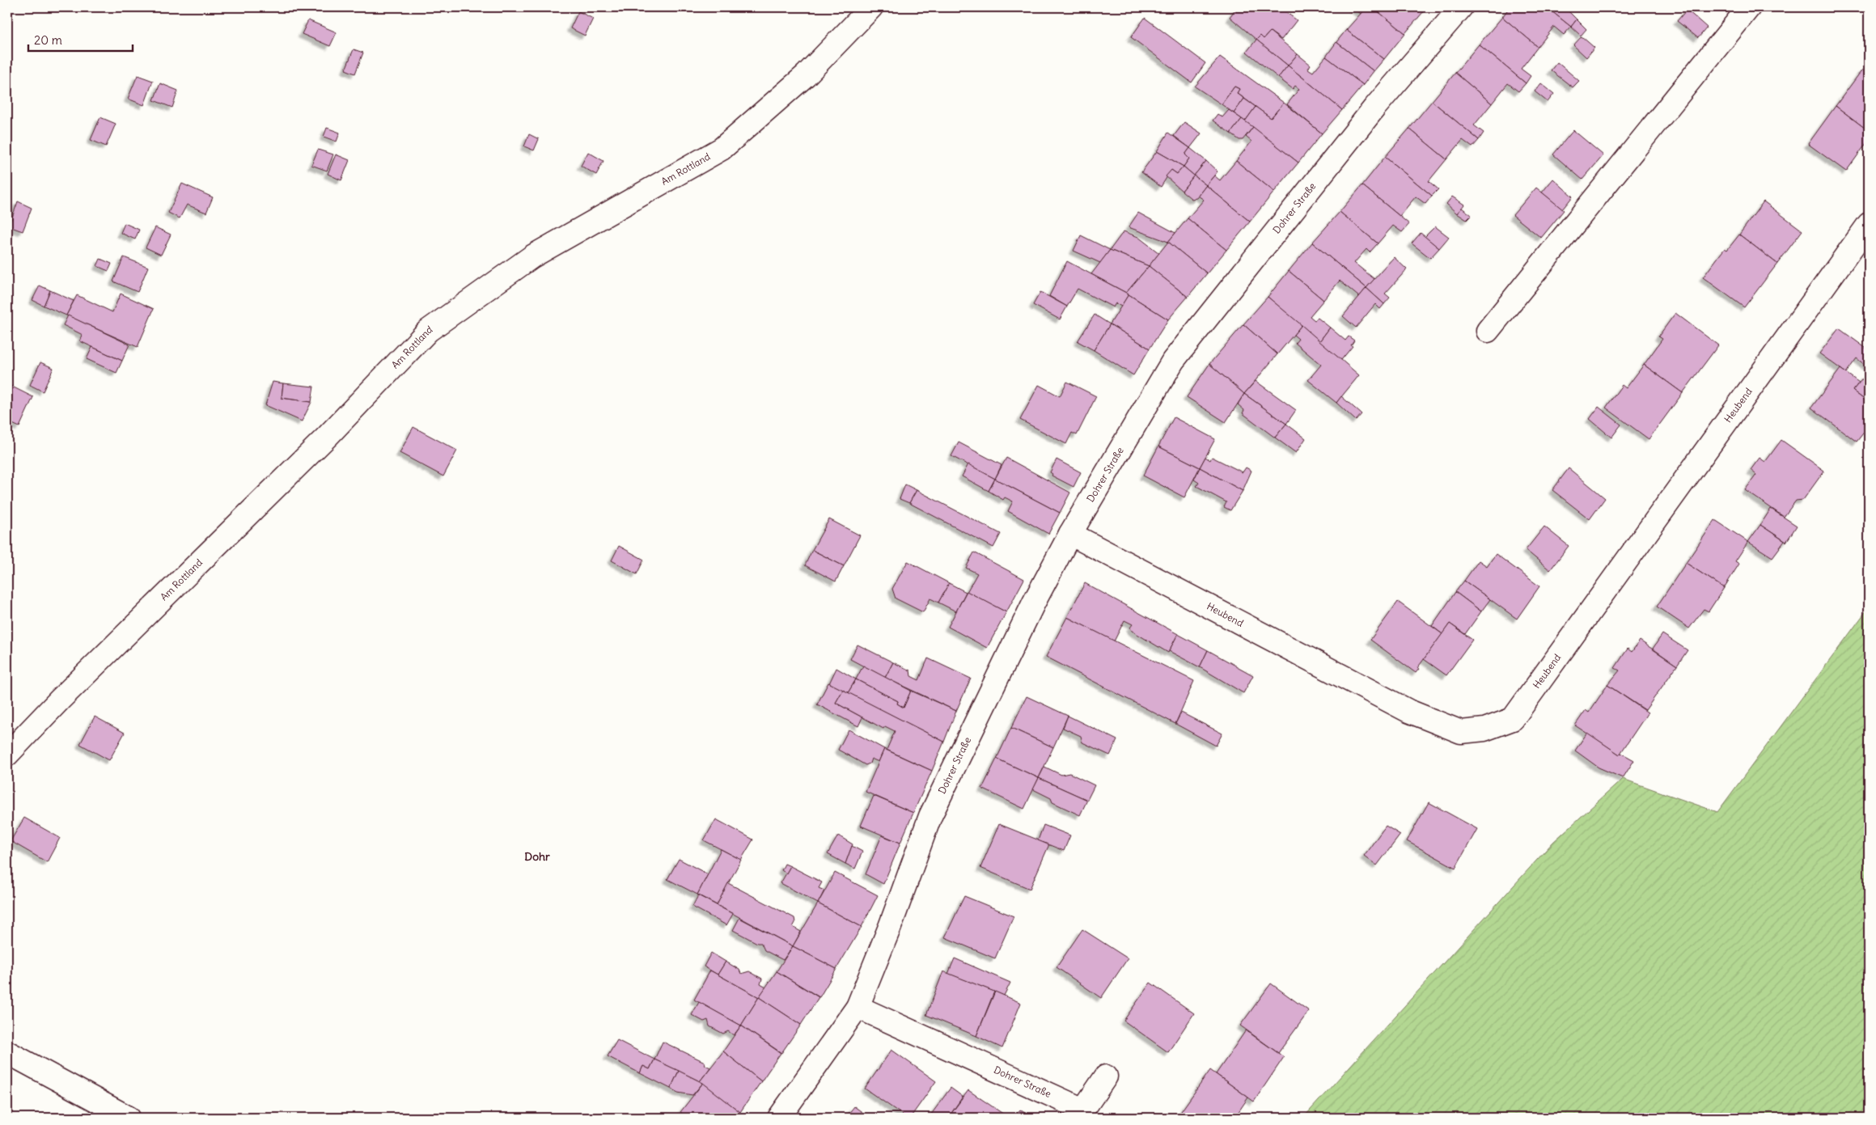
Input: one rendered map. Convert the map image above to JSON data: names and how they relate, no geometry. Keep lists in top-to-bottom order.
{
  "streets": {
    "street": ["Am Rottland", "Dohrer Straße", "Heubend"]
  },
  "crossings": [
    ["Dohrer Straße", "Heubend"]
  ],
  "districts": ["Dohr"],
  "scale_bar": "20 m"
}
